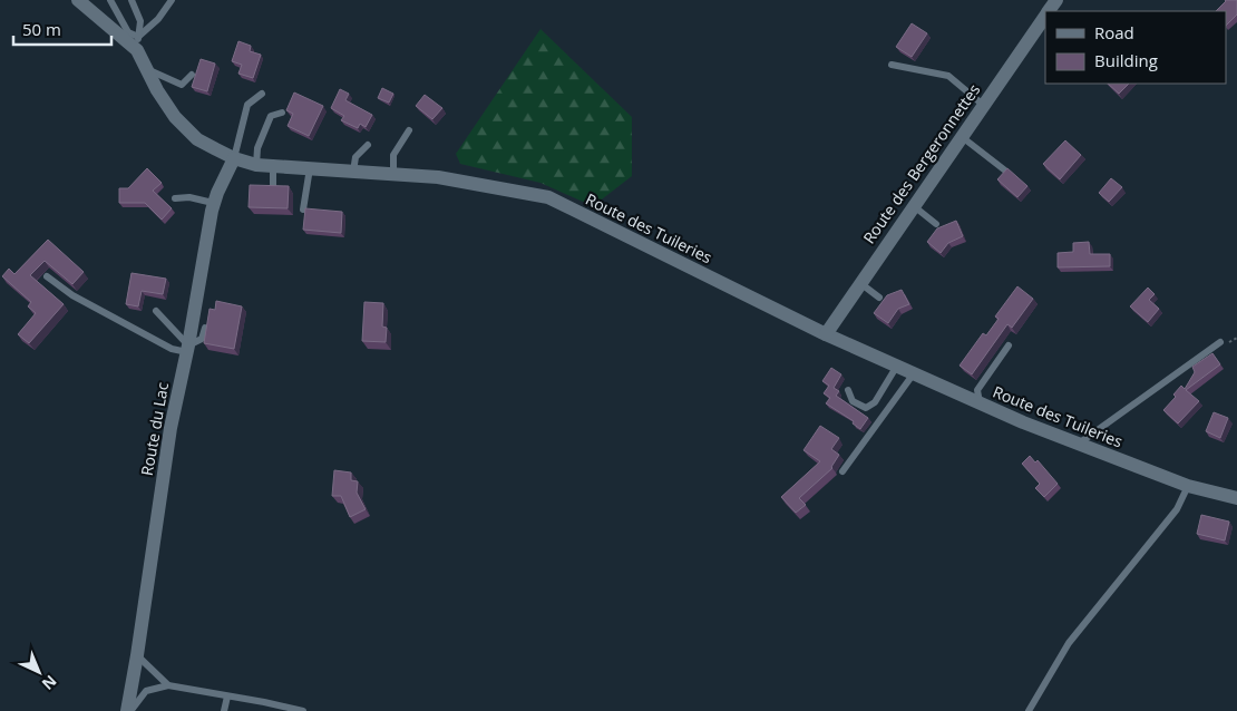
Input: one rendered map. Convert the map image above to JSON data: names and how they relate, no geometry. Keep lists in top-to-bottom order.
{
  "streets": {
    "street": ["Route des Bergeronnettes", "Route des Tuileries", "Route du Lac"]
  },
  "crossings": [
    ["Route des Bergeronnettes", "Route des Tuileries"],
    ["Route des Tuileries", "Route du Lac"]
  ],
  "legend": ["Road", "Building"],
  "scale_bar": "50 m",
  "north": "bottom right"
}
